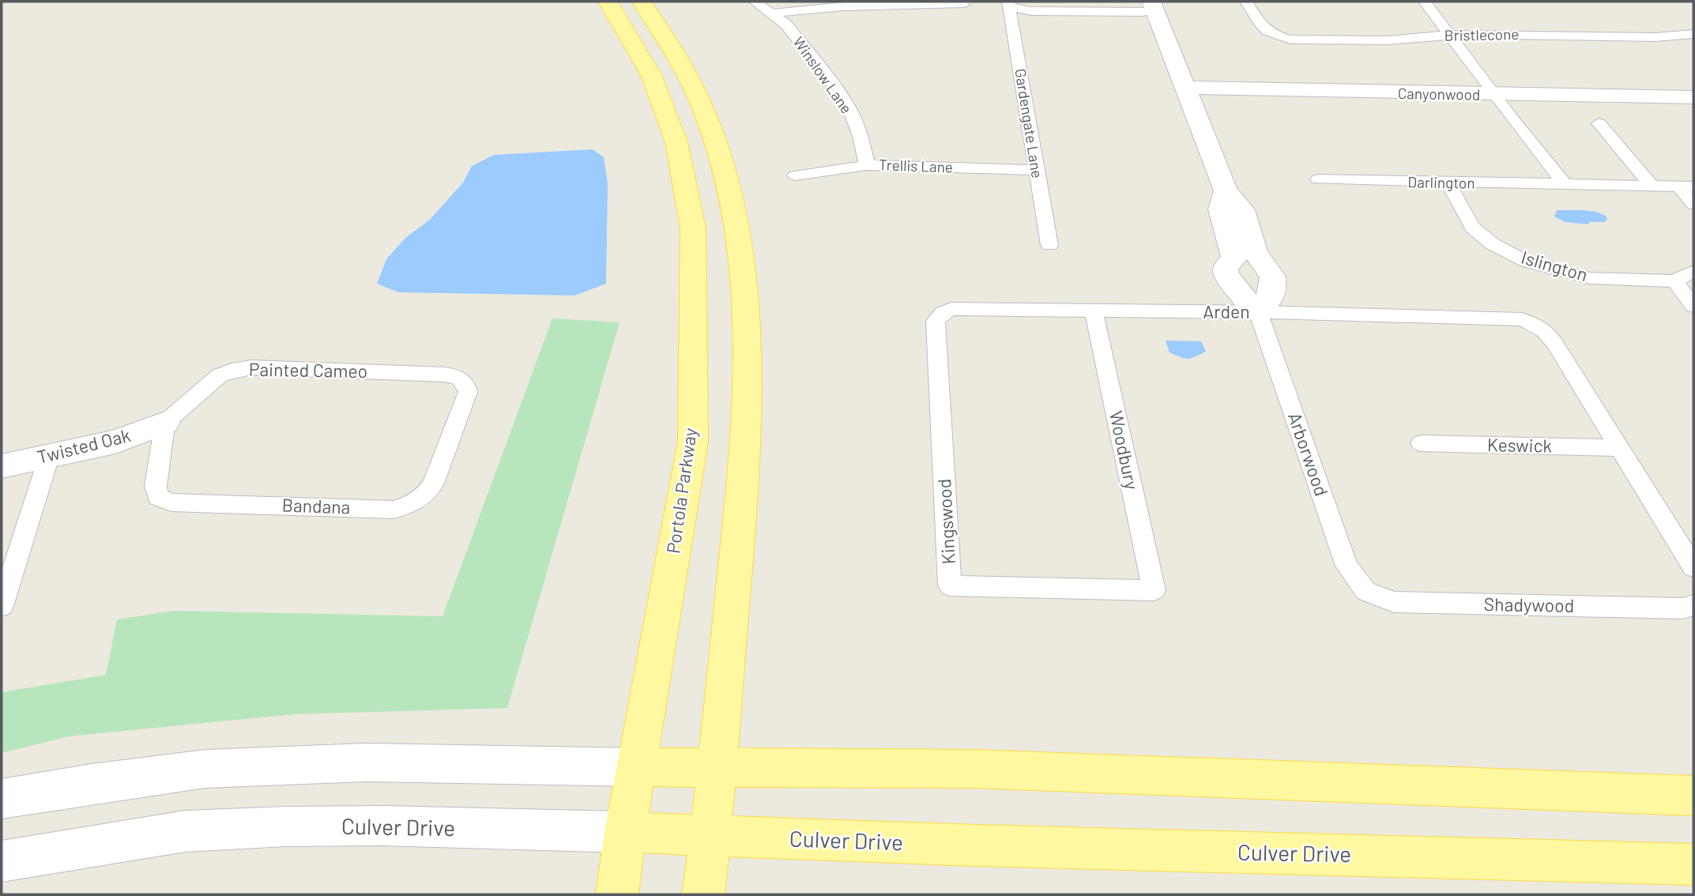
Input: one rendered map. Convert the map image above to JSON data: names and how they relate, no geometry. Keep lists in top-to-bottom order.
{
  "streets": {
    "main road": ["Portola Parkway", "Culver Drive"],
    "street": [
      "Bristlecone",
      "Winslow Lane",
      "Canyonwood",
      "Gardengate Lane",
      "Trellis Lane",
      "Darlington",
      "Islington",
      "Arden",
      "Painted Cameo",
      "Keswick",
      "Twisted Oak",
      "Woodbury",
      "Arborwood",
      "Bandana",
      "Kingswood",
      "Shadywood"
    ]
  },
  "crossings": [
    ["Winslow Lane", "Trellis Lane"],
    ["Canyonwood", "Arborwood"],
    ["Gardengate Lane", "Trellis Lane"],
    ["Darlington", "Islington"],
    ["Arden", "Keswick"],
    ["Arden", "Woodbury"],
    ["Arden", "Arborwood"],
    ["Arden", "Kingswood"],
    ["Painted Cameo", "Twisted Oak"],
    ["Painted Cameo", "Bandana"],
    ["Twisted Oak", "Bandana"],
    ["Woodbury", "Kingswood"],
    ["Arborwood", "Shadywood"],
    ["Portola Parkway", "Culver Drive"]
  ]
}
